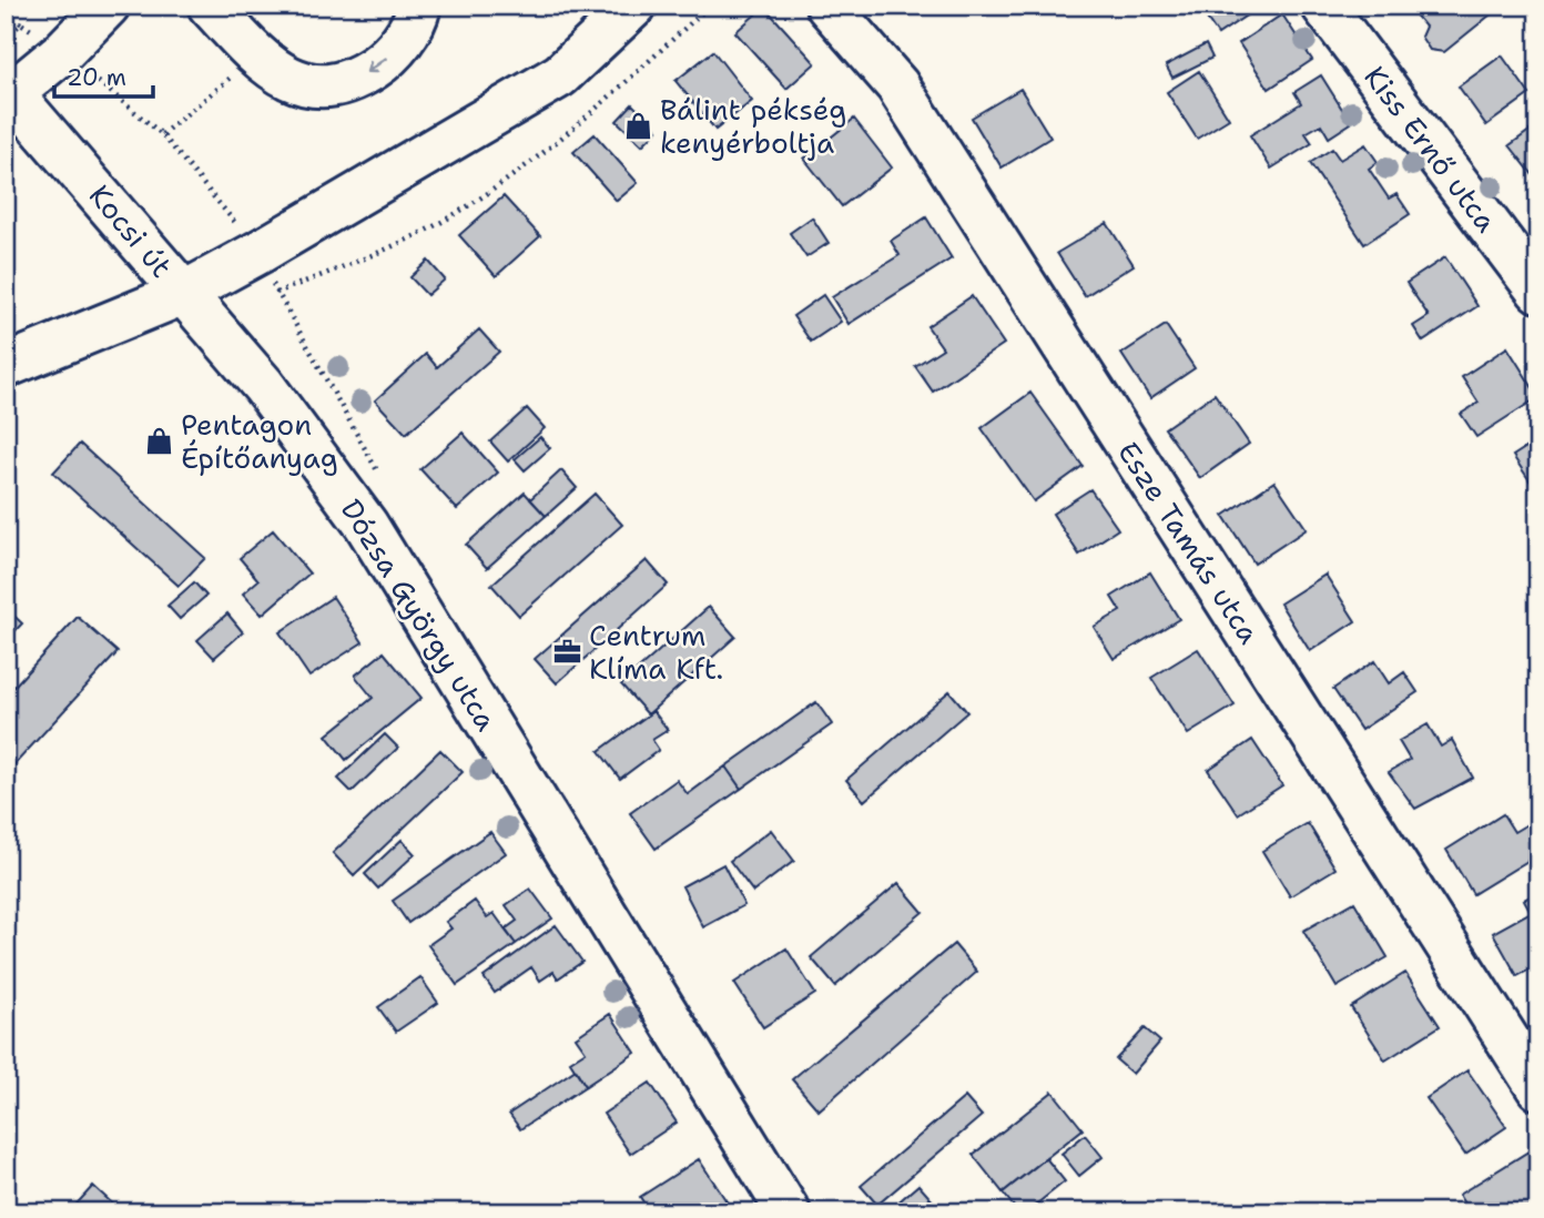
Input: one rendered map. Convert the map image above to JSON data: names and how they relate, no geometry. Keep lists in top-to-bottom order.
{
  "streets": {
    "street": [
      "Kiss Ernő utca",
      "Kocsi út",
      "Esze Tamás utca",
      "Dózsa György utca"
    ]
  },
  "crossings": [
    ["Kocsi út", "Dózsa György utca"]
  ],
  "places": {
    "shop": ["Bálint pékség kenyérboltja", "Pentagon Építőanyag"],
    "office": ["Centrum Klíma Kft."]
  },
  "scale_bar": "20 m"
}
